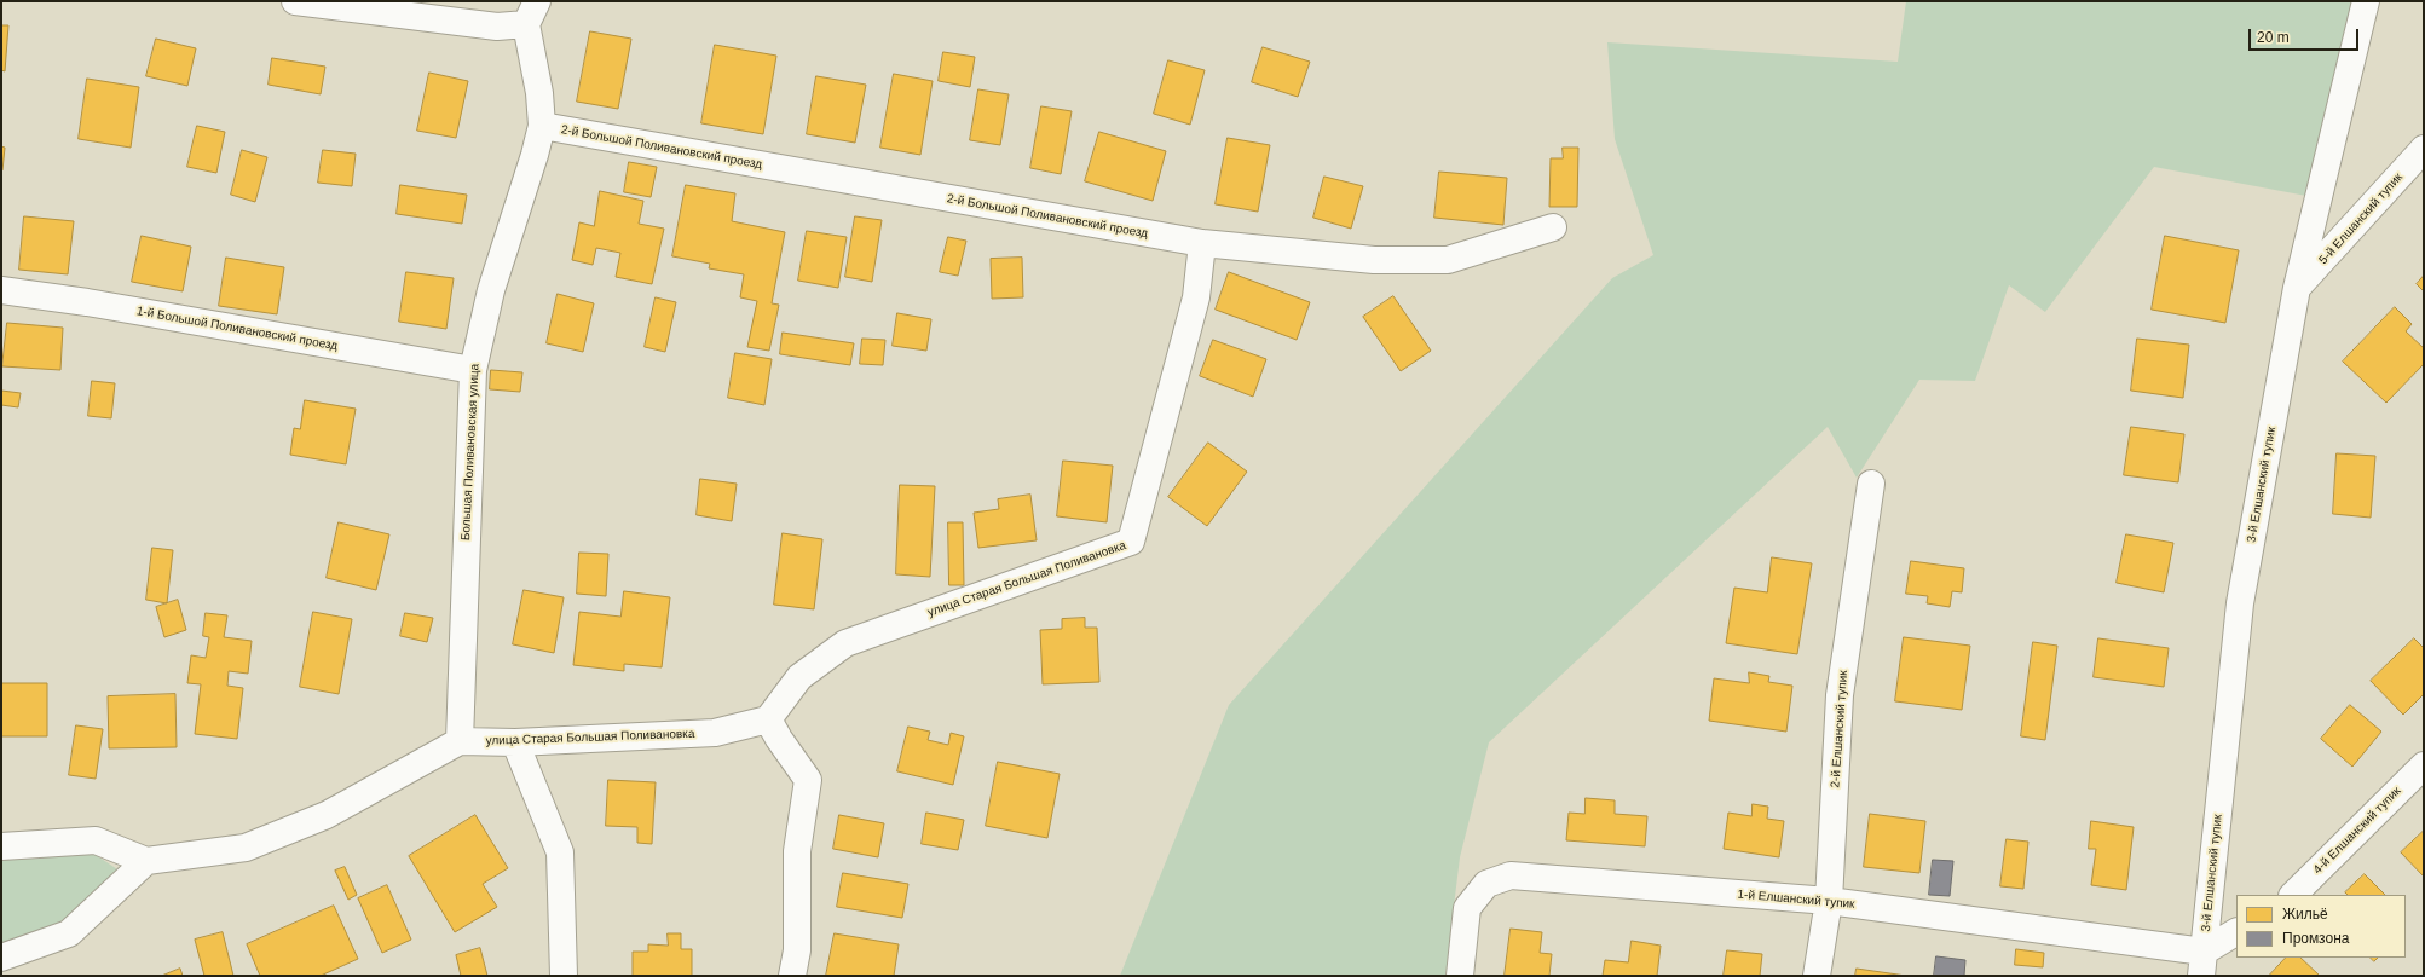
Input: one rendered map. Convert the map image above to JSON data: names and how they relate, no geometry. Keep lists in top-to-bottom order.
{
  "streets": {
    "street": [
      "2-й Большой Поливановский проезд",
      "5-й Елшанский тупик",
      "1-й Большой Поливановский проезд",
      "Большая Поливановская улица",
      "3-й Елшанский тупик",
      "улица Старая Большая Поливановка",
      "2-й Елшанский тупик",
      "4-й Елшанский тупик",
      "1-й Елшанский тупик"
    ]
  },
  "crossings": [
    ["2-й Большой Поливановский проезд", "Большая Поливановская улица"],
    ["2-й Большой Поливановский проезд", "улица Старая Большая Поливановка"],
    ["5-й Елшанский тупик", "3-й Елшанский тупик"],
    ["1-й Большой Поливановский проезд", "Большая Поливановская улица"],
    ["Большая Поливановская улица", "улица Старая Большая Поливановка"],
    ["3-й Елшанский тупик", "1-й Елшанский тупик"],
    ["2-й Елшанский тупик", "1-й Елшанский тупик"]
  ],
  "legend": ["Жильё", "Промзона"],
  "scale_bar": "20 m"
}
